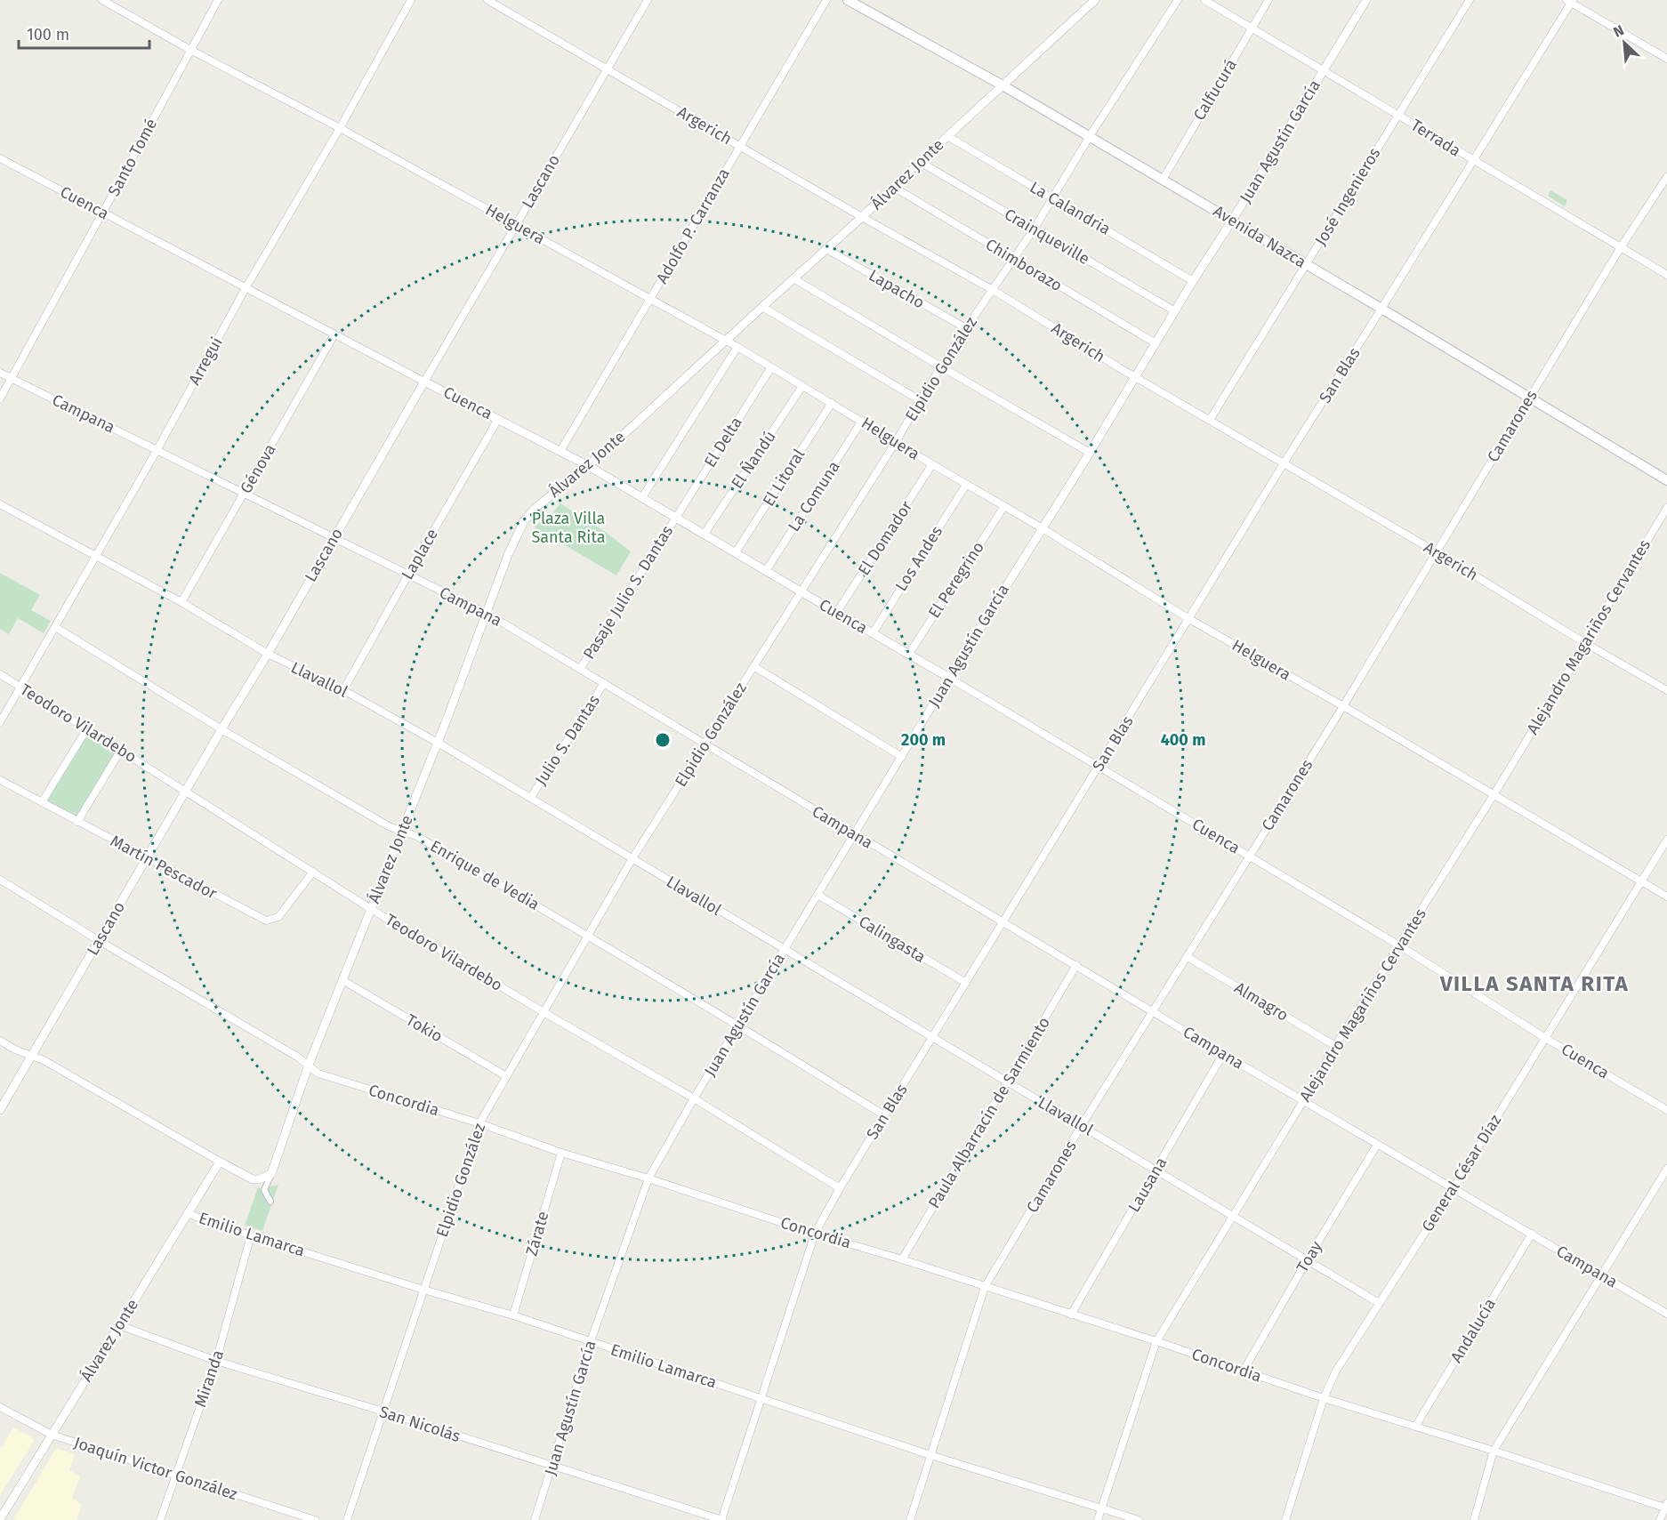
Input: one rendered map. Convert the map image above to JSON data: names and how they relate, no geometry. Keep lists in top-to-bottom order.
{
  "streets": {
    "main road": ["Avenida Nazca"],
    "street": [
      "Calfucurá",
      "Argerich",
      "Terrada",
      "Juan Agustín García",
      "Santo Tomé",
      "Álvarez Jonte",
      "Lascano",
      "José Ingenieros",
      "Cuenca",
      "La Calandria",
      "Helguera",
      "Adolfo P. Carranza",
      "Crainqueville",
      "Chimborazo",
      "Lapacho",
      "Arregui",
      "Elpidio González",
      "San Blas",
      "Campana",
      "Camarones",
      "El Delta",
      "El Ñandú",
      "Génova",
      "El Litoral",
      "La Comuna",
      "El Domador",
      "Laplace",
      "Los Andes",
      "El Peregrino",
      "Pasaje Julio S. Dantas",
      "Alejandro Magariños Cervantes",
      "Llavallol",
      "Teodoro Vilardebo",
      "Julio S. Dantas",
      "Martín Pescador",
      "Enrique de Vedia",
      "Calingasta",
      "Almagro",
      "Tokio",
      "Concordia",
      "Paula Albarracín de Sarmiento",
      "General César Díaz",
      "Lausana",
      "Zárate",
      "Emilio Lamarca",
      "Toay",
      "Andalucía",
      "Miranda",
      "San Nicolás",
      "Joaquín Victor González"
    ]
  },
  "crossings": [
    ["Calfucurá", "Terrada"],
    ["Calfucurá", "Avenida Nazca"],
    ["Argerich", "Juan Agustín García"],
    ["Argerich", "Álvarez Jonte"],
    ["Argerich", "Lascano"],
    ["Argerich", "José Ingenieros"],
    ["Argerich", "Adolfo P. Carranza"],
    ["Argerich", "Elpidio González"],
    ["Argerich", "San Blas"],
    ["Argerich", "Camarones"],
    ["Argerich", "Alejandro Magariños Cervantes"],
    ["Terrada", "Juan Agustín García"],
    ["Terrada", "José Ingenieros"],
    ["Terrada", "San Blas"],
    ["Terrada", "Camarones"],
    ["Juan Agustín García", "Cuenca"],
    ["Juan Agustín García", "La Calandria"],
    ["Juan Agustín García", "Helguera"],
    ["Juan Agustín García", "Crainqueville"],
    ["Juan Agustín García", "Avenida Nazca"],
    ["Juan Agustín García", "Chimborazo"],
    ["Juan Agustín García", "Campana"],
    ["Juan Agustín García", "Llavallol"],
    ["Juan Agustín García", "Teodoro Vilardebo"],
    ["Juan Agustín García", "Enrique de Vedia"],
    ["Juan Agustín García", "Calingasta"],
    ["Juan Agustín García", "Concordia"],
    ["Juan Agustín García", "Emilio Lamarca"],
    ["Juan Agustín García", "San Nicolás"],
    ["Santo Tomé", "Cuenca"],
    ["Santo Tomé", "Helguera"],
    ["Santo Tomé", "Campana"],
    ["Álvarez Jonte", "Cuenca"],
    ["Álvarez Jonte", "La Calandria"],
    ["Álvarez Jonte", "Helguera"],
    ["Álvarez Jonte", "Crainqueville"],
    ["Álvarez Jonte", "Avenida Nazca"],
    ["Álvarez Jonte", "Chimborazo"],
    ["Álvarez Jonte", "Lapacho"],
    ["Álvarez Jonte", "Campana"],
    ["Álvarez Jonte", "Llavallol"],
    ["Álvarez Jonte", "Teodoro Vilardebo"],
    ["Álvarez Jonte", "Enrique de Vedia"],
    ["Álvarez Jonte", "Tokio"],
    ["Álvarez Jonte", "Concordia"],
    ["Álvarez Jonte", "Emilio Lamarca"],
    ["Álvarez Jonte", "San Nicolás"],
    ["Álvarez Jonte", "Joaquín Victor González"],
    ["Lascano", "Cuenca"],
    ["Lascano", "Helguera"],
    ["Lascano", "Campana"],
    ["Lascano", "Llavallol"],
    ["Lascano", "Teodoro Vilardebo"],
    ["Lascano", "Martín Pescador"],
    ["Lascano", "Enrique de Vedia"],
    ["Lascano", "Concordia"],
    ["José Ingenieros", "Avenida Nazca"],
    ["Cuenca", "Adolfo P. Carranza"],
    ["Cuenca", "Arregui"],
    ["Cuenca", "Elpidio González"],
    ["Cuenca", "San Blas"],
    ["Cuenca", "Camarones"],
    ["Cuenca", "El Delta"],
    ["Cuenca", "El Ñandú"],
    ["Cuenca", "Génova"],
    ["Cuenca", "El Litoral"],
    ["Cuenca", "La Comuna"],
    ["Cuenca", "El Domador"],
    ["Cuenca", "Laplace"],
    ["Cuenca", "Los Andes"],
    ["Cuenca", "El Peregrino"],
    ["Cuenca", "Pasaje Julio S. Dantas"],
    ["Cuenca", "Alejandro Magariños Cervantes"],
    ["Cuenca", "General César Díaz"],
    ["La Calandria", "Elpidio González"],
    ["Helguera", "Adolfo P. Carranza"],
    ["Helguera", "Arregui"],
    ["Helguera", "Elpidio González"],
    ["Helguera", "San Blas"],
    ["Helguera", "Camarones"],
    ["Helguera", "El Delta"],
    ["Helguera", "El Ñandú"],
    ["Helguera", "El Litoral"],
    ["Helguera", "La Comuna"],
    ["Helguera", "El Domador"],
    ["Helguera", "Los Andes"],
    ["Helguera", "El Peregrino"],
    ["Helguera", "Alejandro Magariños Cervantes"],
    ["Helguera", "General César Díaz"],
    ["Crainqueville", "Elpidio González"],
    ["Avenida Nazca", "Elpidio González"],
    ["Avenida Nazca", "San Blas"],
    ["Avenida Nazca", "Camarones"],
    ["Chimborazo", "Elpidio González"],
    ["Lapacho", "Elpidio González"],
    ["Arregui", "Campana"],
    ["Arregui", "Llavallol"],
    ["Arregui", "Teodoro Vilardebo"],
    ["Arregui", "Enrique de Vedia"],
    ["Elpidio González", "Campana"],
    ["Elpidio González", "Llavallol"],
    ["Elpidio González", "Teodoro Vilardebo"],
    ["Elpidio González", "Enrique de Vedia"],
    ["Elpidio González", "Tokio"],
    ["Elpidio González", "Concordia"],
    ["Elpidio González", "Emilio Lamarca"],
    ["Elpidio González", "San Nicolás"],
    ["San Blas", "Campana"],
    ["San Blas", "Llavallol"],
    ["San Blas", "Teodoro Vilardebo"],
    ["San Blas", "Enrique de Vedia"],
    ["San Blas", "Calingasta"],
    ["San Blas", "Concordia"],
    ["San Blas", "Emilio Lamarca"],
    ["San Blas", "San Nicolás"],
    ["Campana", "Camarones"],
    ["Campana", "Génova"],
    ["Campana", "Laplace"],
    ["Campana", "Pasaje Julio S. Dantas"],
    ["Campana", "Alejandro Magariños Cervantes"],
    ["Campana", "Julio S. Dantas"],
    ["Campana", "Paula Albarracín de Sarmiento"],
    ["Campana", "General César Díaz"],
    ["Campana", "Lausana"],
    ["Campana", "Toay"],
    ["Campana", "Andalucía"],
    ["Camarones", "Llavallol"],
    ["Camarones", "Almagro"],
    ["Camarones", "Concordia"],
    ["Camarones", "Emilio Lamarca"],
    ["El Delta", "Pasaje Julio S. Dantas"],
    ["Génova", "Llavallol"],
    ["Laplace", "Llavallol"],
    ["Alejandro Magariños Cervantes", "Llavallol"],
    ["Alejandro Magariños Cervantes", "Almagro"],
    ["Alejandro Magariños Cervantes", "Concordia"],
    ["Alejandro Magariños Cervantes", "Emilio Lamarca"],
    ["Llavallol", "Julio S. Dantas"],
    ["Llavallol", "Paula Albarracín de Sarmiento"],
    ["Llavallol", "General César Díaz"],
    ["Llavallol", "Lausana"],
    ["Llavallol", "Toay"],
    ["Teodoro Vilardebo", "Martín Pescador"],
    ["Concordia", "Paula Albarracín de Sarmiento"],
    ["Concordia", "General César Díaz"],
    ["Concordia", "Lausana"],
    ["Concordia", "Zárate"],
    ["Concordia", "Toay"],
    ["Concordia", "Andalucía"],
    ["Zárate", "Emilio Lamarca"],
    ["Emilio Lamarca", "Miranda"],
    ["Miranda", "San Nicolás"],
    ["Miranda", "Joaquín Victor González"]
  ],
  "districts": ["VILLA SANTA RITA"],
  "parks": ["Plaza Villa Santa Rita"],
  "scale_bar": "100 m",
  "north": "top left",
  "rings": ["200 m", "400 m"]
}
